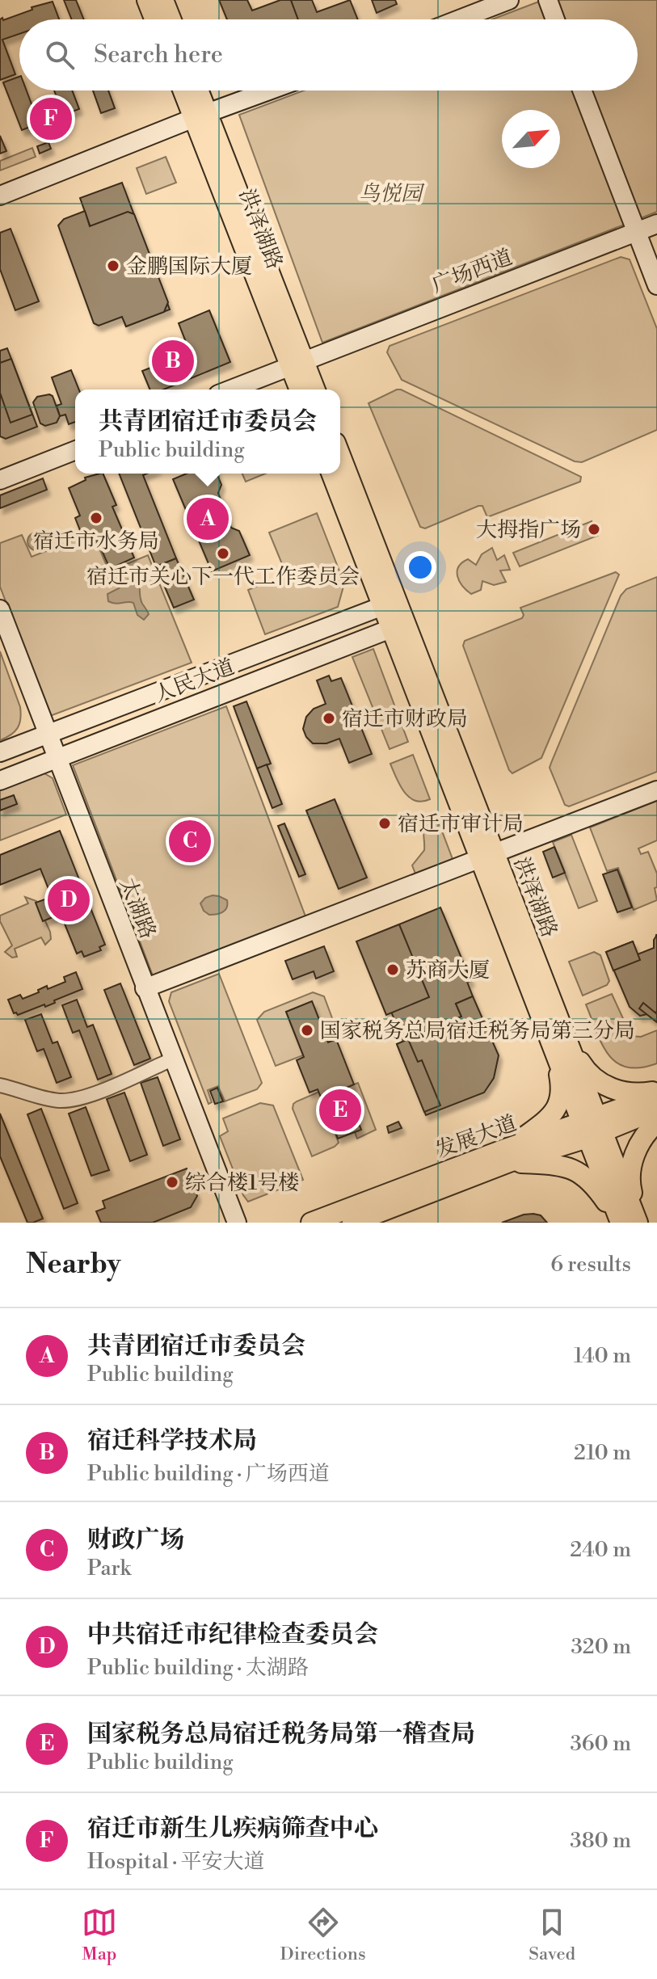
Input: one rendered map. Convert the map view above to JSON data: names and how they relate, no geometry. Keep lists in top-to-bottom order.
{
  "streets": {
    "main road": ["洪泽湖路", "发展大道"],
    "street": ["广场西道", "人民大道", "太湖路"]
  },
  "crossings": [
    ["洪泽湖路", "广场西道"],
    ["洪泽湖路", "人民大道"],
    ["洪泽湖路", "发展大道"],
    ["人民大道", "太湖路"]
  ],
  "parks": ["鸟悦园"],
  "places": [
    "金鹏国际大厦",
    "宿迁市水务局",
    "大拇指广场",
    "宿迁市关心下一代工作委员会",
    "宿迁市财政局",
    "宿迁市审计局",
    "苏商大厦",
    "国家税务总局宿迁税务局第三分局",
    "综合楼1号楼"
  ],
  "north": "top right",
  "page": {
    "search": "Search here",
    "pins": [
      "F",
      "B",
      "A",
      "C",
      "D",
      "E"
    ],
    "popup": ["共青团宿迁市委员会", "Public building"],
    "heading": ["Nearby", "6 results"],
    "list": [
      {
        "mark": "A",
        "name": "共青团宿迁市委员会",
        "note": "Public building",
        "value": "140 m"
      },
      {
        "mark": "B",
        "name": "宿迁科学技术局",
        "note": "Public building · 广场西道",
        "value": "210 m"
      },
      {
        "mark": "C",
        "name": "财政广场",
        "note": "Park",
        "value": "240 m"
      },
      {
        "mark": "D",
        "name": "中共宿迁市纪律检查委员会",
        "note": "Public building · 太湖路",
        "value": "320 m"
      },
      {
        "mark": "E",
        "name": "国家税务总局宿迁税务局第一稽查局",
        "note": "Public building",
        "value": "360 m"
      },
      {
        "mark": "F",
        "name": "宿迁市新生儿疾病筛查中心",
        "note": "Hospital · 平安大道",
        "value": "380 m"
      }
    ],
    "nav": ["Map", "Directions", "Saved"]
  }
}
